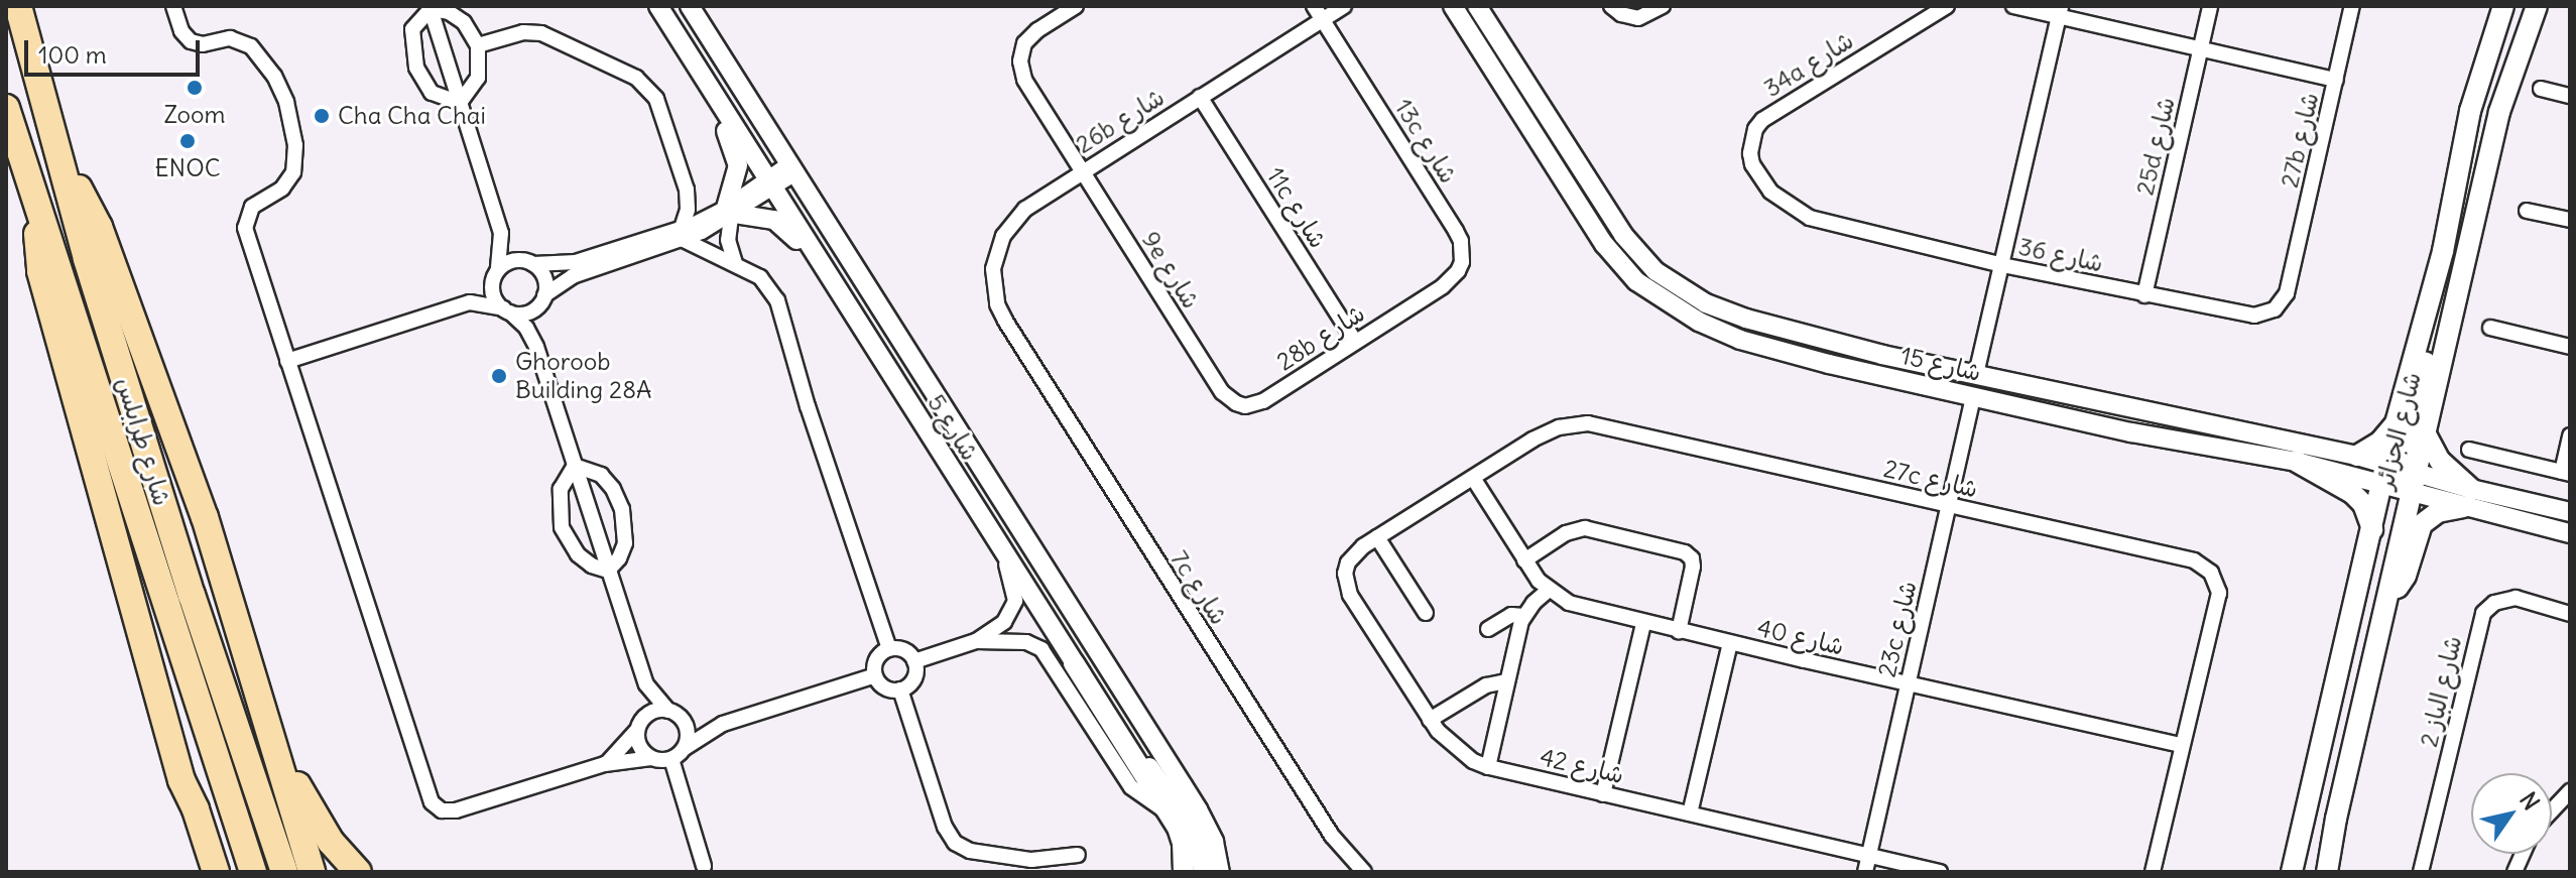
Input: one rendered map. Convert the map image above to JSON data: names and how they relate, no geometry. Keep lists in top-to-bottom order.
{
  "streets": {
    "highway": ["شارع طرابلس"],
    "main road": ["شارع الجزائر"],
    "street": [
      "34a شارع",
      "26b شارع",
      "27b شارع",
      "13c شارع",
      "25d شارع",
      "11c شارع",
      "شارع 36",
      "9e شارع",
      "28b شارع",
      "شارع 15",
      "شارع 5",
      "27c شارع",
      "7c شارع",
      "23c شارع",
      "شارع 40",
      "شارع الباز 2",
      "شارع 42"
    ]
  },
  "crossings": [
    ["34a شارع", "شارع 36"],
    ["26b شارع", "13c شارع"],
    ["26b شارع", "11c شارع"],
    ["26b شارع", "9e شارع"],
    ["26b شارع", "7c شارع"],
    ["27b شارع", "شارع 36"],
    ["13c شارع", "28b شارع"],
    ["25d شارع", "شارع 36"],
    ["11c شارع", "28b شارع"],
    ["9e شارع", "28b شارع"],
    ["شارع 15", "شارع الجزائر"],
    ["شارع 15", "23c شارع"],
    ["27c شارع", "23c شارع"],
    ["27c شارع", "شارع 40"],
    ["27c شارع", "شارع 42"],
    ["23c شارع", "شارع 40"],
    ["23c شارع", "شارع 42"]
  ],
  "places": [
    "Zoom",
    "Cha Cha Chai",
    "ENOC",
    "Ghoroob Building 28A"
  ],
  "scale_bar": "100 m",
  "north": "top right"
}
